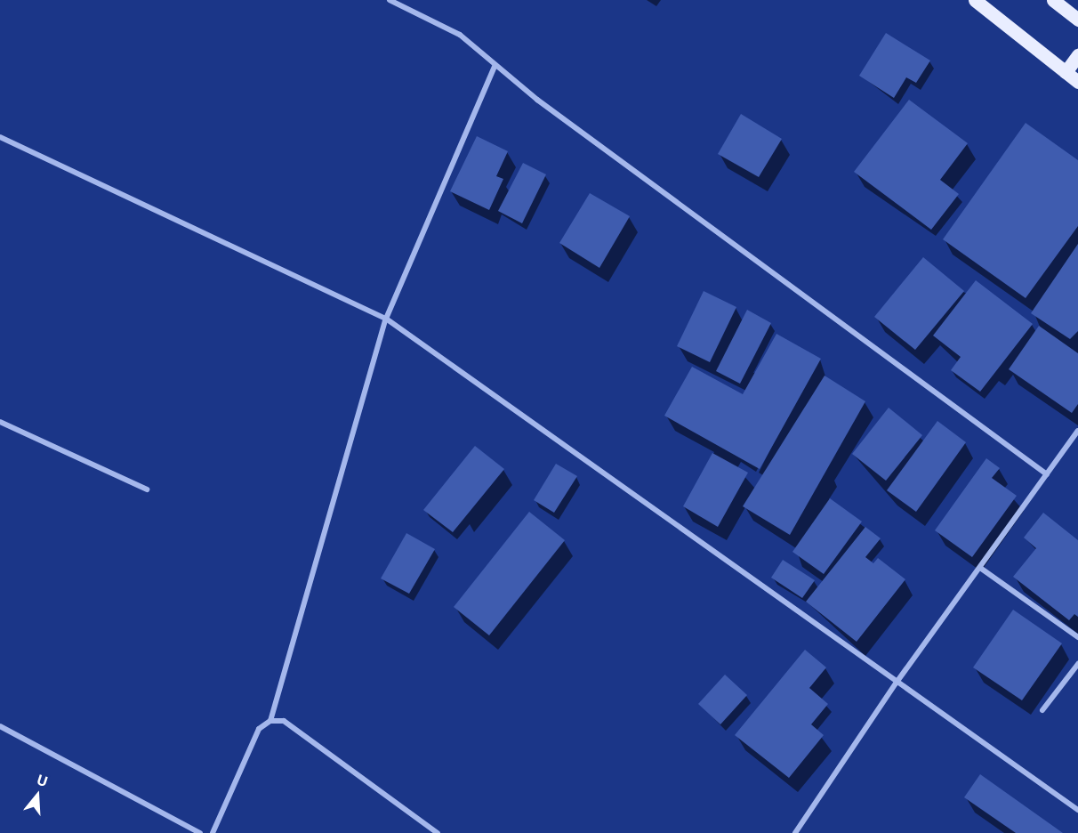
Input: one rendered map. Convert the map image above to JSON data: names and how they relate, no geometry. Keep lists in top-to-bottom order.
{
  "north": "top"
}
